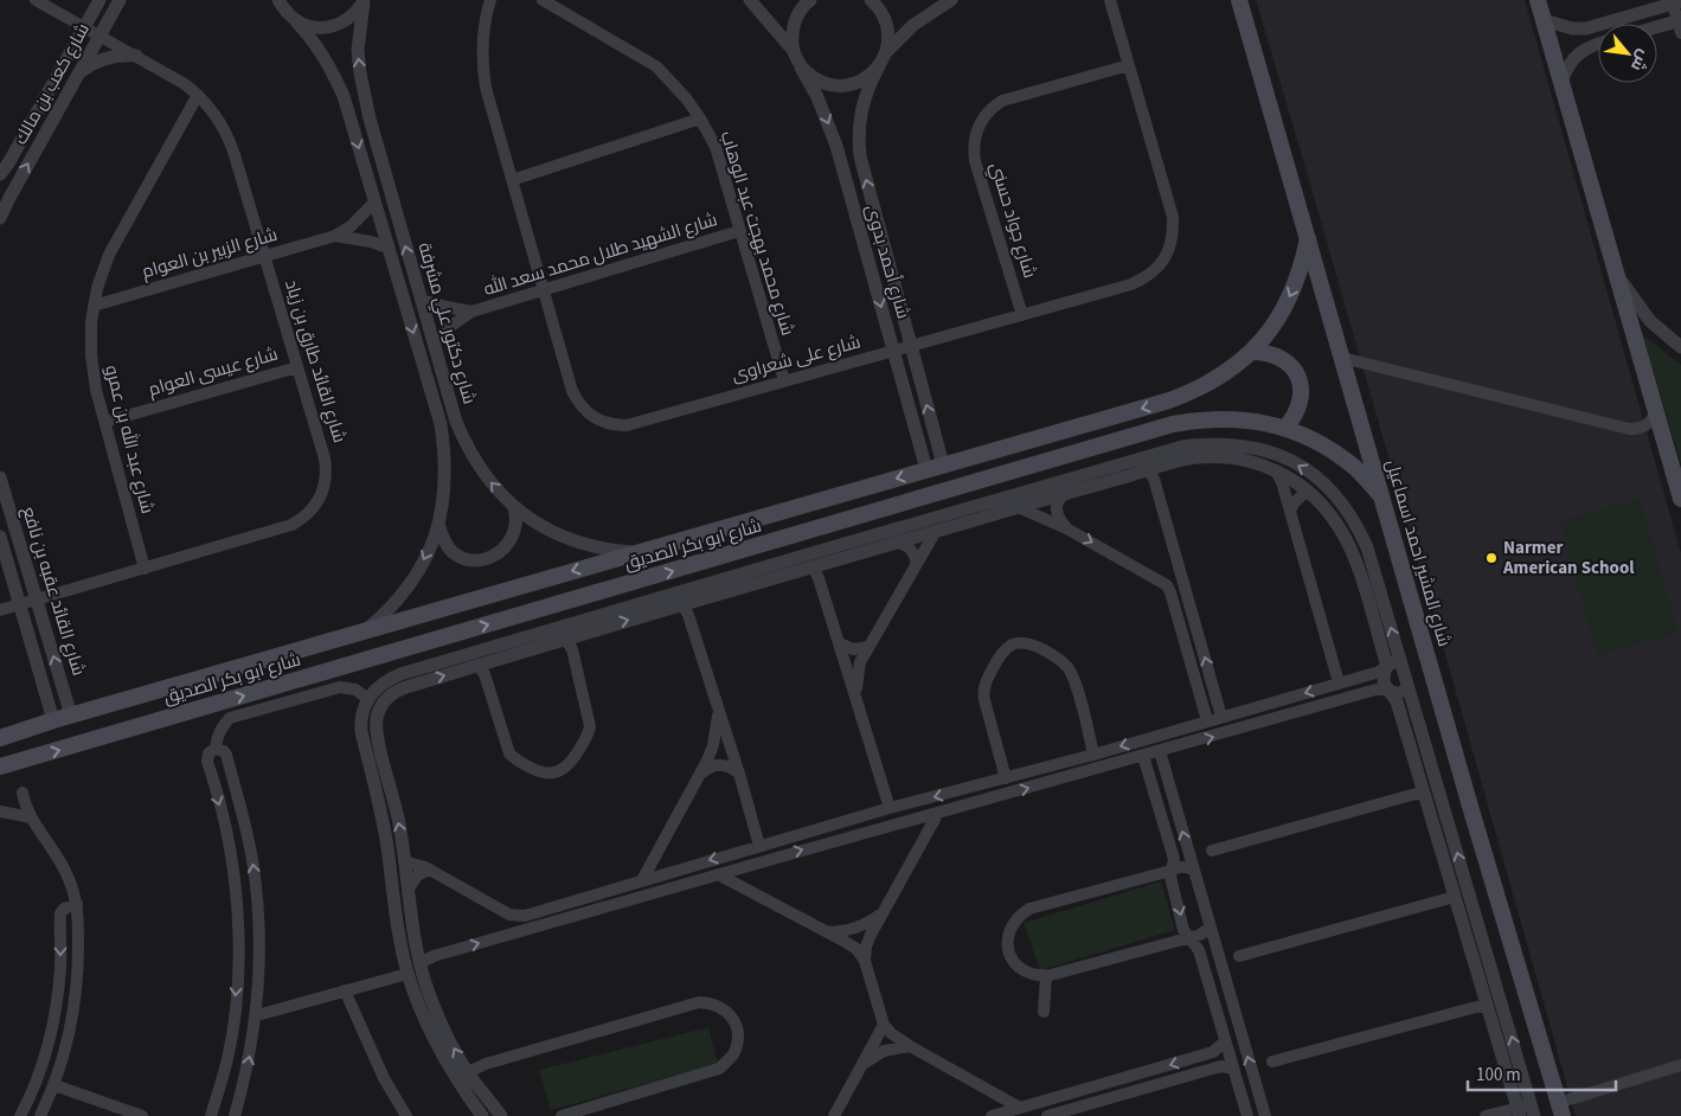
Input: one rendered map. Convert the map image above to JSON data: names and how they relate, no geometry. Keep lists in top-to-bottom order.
{
  "streets": {
    "main road": ["شارع ابو بكر الصديق", "شارع المشير احمد اسماعيل"],
    "street": [
      "شارع كعب بن مالك",
      "شارع جواد حسني",
      "شارع محمد بهجت عبد الوهاب",
      "شارع الزبير بن العوام",
      "شارع الشهيد طلال محمد سعد الله",
      "شارع أحمد بدوى",
      "شارع دكتور علي مشرفة",
      "شارع على شعراوى",
      "شارع القائد طارق بن زياد",
      "شارع عيسى العوام",
      "شارع عبد الله بن عمرو",
      "شارع القائد عقبه بن نافع"
    ]
  },
  "crossings": [
    ["شارع كعب بن مالك", "شارع القائد طارق بن زياد"],
    ["شارع جواد حسني", "شارع على شعراوى"],
    ["شارع محمد بهجت عبد الوهاب", "شارع الشهيد طلال محمد سعد الله"],
    ["شارع محمد بهجت عبد الوهاب", "شارع على شعراوى"],
    ["شارع الزبير بن العوام", "شارع دكتور علي مشرفة"],
    ["شارع الزبير بن العوام", "شارع القائد طارق بن زياد"],
    ["شارع الزبير بن العوام", "شارع عبد الله بن عمرو"],
    ["شارع الشهيد طلال محمد سعد الله", "شارع دكتور علي مشرفة"],
    ["شارع الشهيد طلال محمد سعد الله", "شارع على شعراوى"],
    ["شارع أحمد بدوى", "شارع على شعراوى"],
    ["شارع أحمد بدوى", "شارع ابو بكر الصديق"],
    ["شارع دكتور علي مشرفة", "شارع ابو بكر الصديق"],
    ["شارع القائد طارق بن زياد", "شارع عيسى العوام"],
    ["شارع القائد طارق بن زياد", "شارع عبد الله بن عمرو"],
    ["شارع القائد طارق بن زياد", "شارع القائد عقبه بن نافع"],
    ["شارع عيسى العوام", "شارع عبد الله بن عمرو"],
    ["شارع ابو بكر الصديق", "شارع المشير احمد اسماعيل"],
    ["شارع ابو بكر الصديق", "شارع القائد عقبه بن نافع"]
  ],
  "places": ["Narmer American School"],
  "scale_bar": "100 m",
  "north": "bottom right"
}
